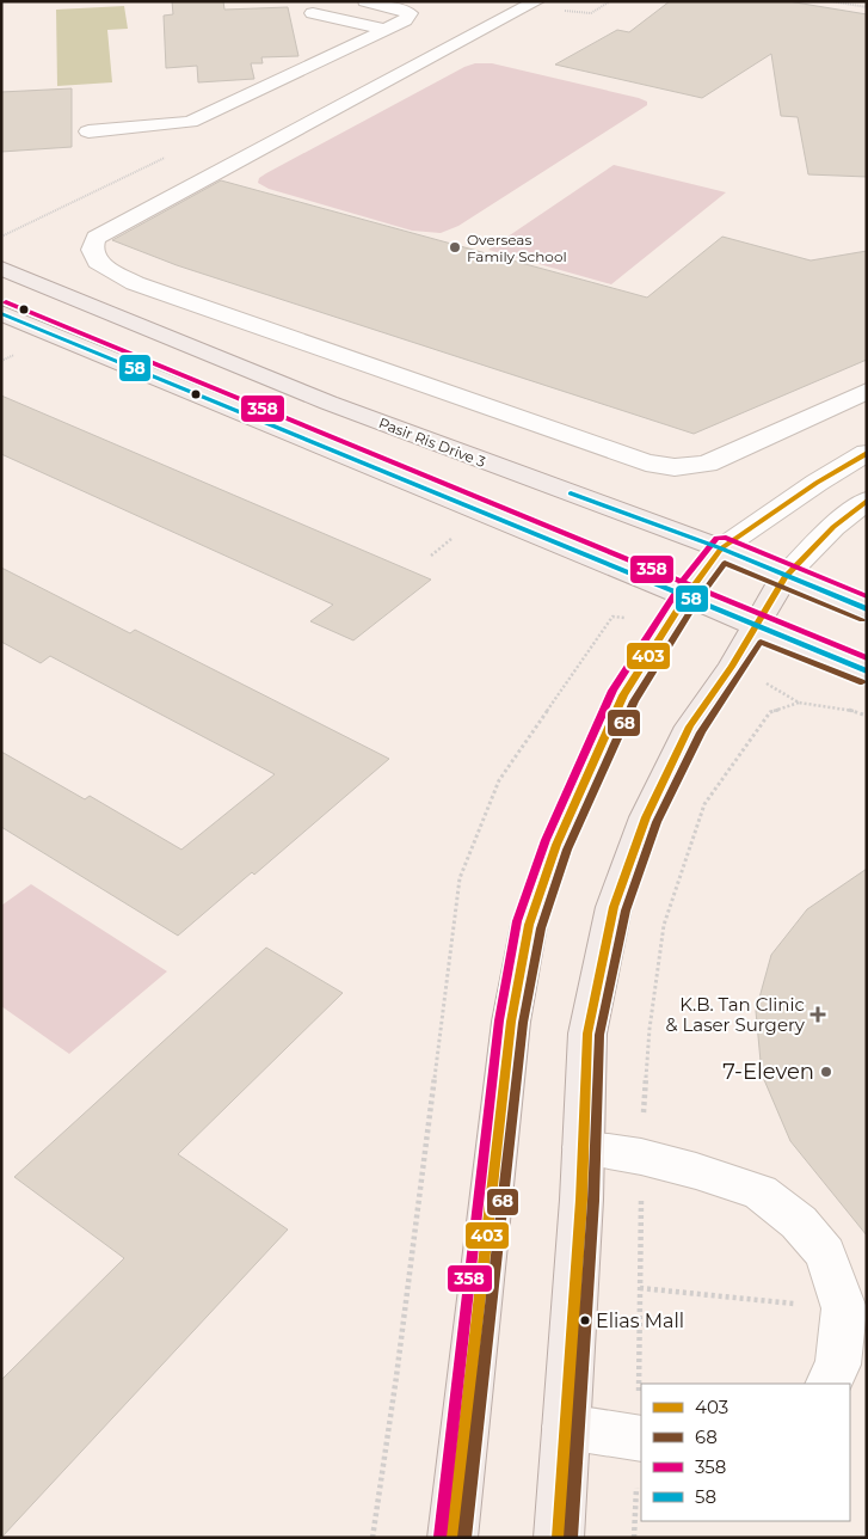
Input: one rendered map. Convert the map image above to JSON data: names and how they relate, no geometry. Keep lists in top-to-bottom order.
{
  "streets": {
    "main road": ["Pasir Ris Drive 3"]
  },
  "places": {
    "other": ["Overseas Family School", "7-Eleven", "Elias Mall"],
    "health": ["K.B. Tan Clinic & Laser Surgery"]
  },
  "lines": [
    "transit line 358",
    "transit line 58",
    "transit line 403",
    "transit line 68"
  ],
  "legend": [
    "403",
    "68",
    "358",
    "58"
  ]
}
